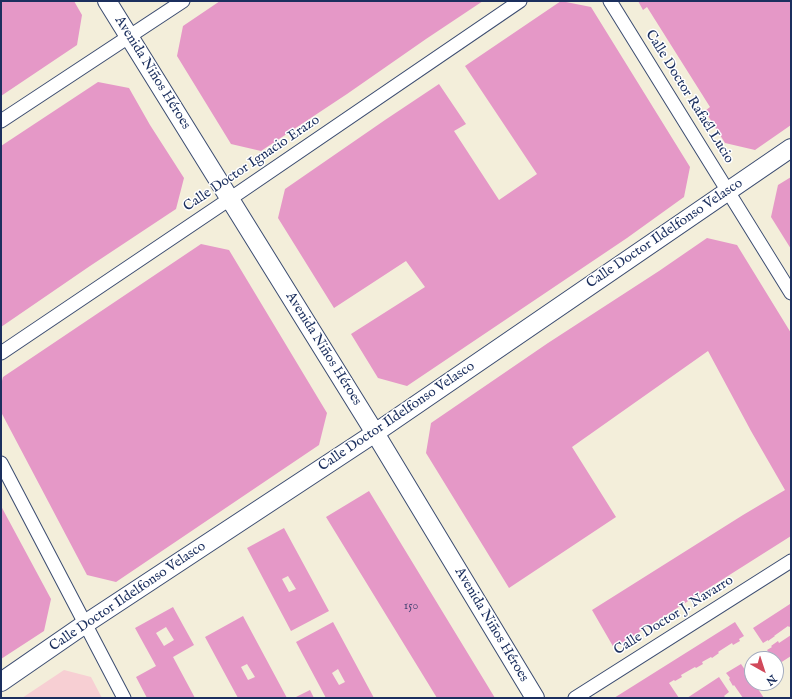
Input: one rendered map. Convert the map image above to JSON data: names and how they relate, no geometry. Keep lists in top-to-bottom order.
{
  "streets": {
    "street": [
      "Avenida Niños Héroes",
      "Calle Doctor Rafaél Lucio",
      "Calle Doctor Ignacio Erazo",
      "Calle Doctor Ildelfonso Velasco",
      "Calle Doctor J. Navarro"
    ]
  },
  "crossings": [
    ["Avenida Niños Héroes", "Calle Doctor Ignacio Erazo"],
    ["Avenida Niños Héroes", "Calle Doctor Ildelfonso Velasco"],
    ["Calle Doctor Rafaél Lucio", "Calle Doctor Ildelfonso Velasco"]
  ],
  "house_numbers": ["150"],
  "north": "bottom right"
}
